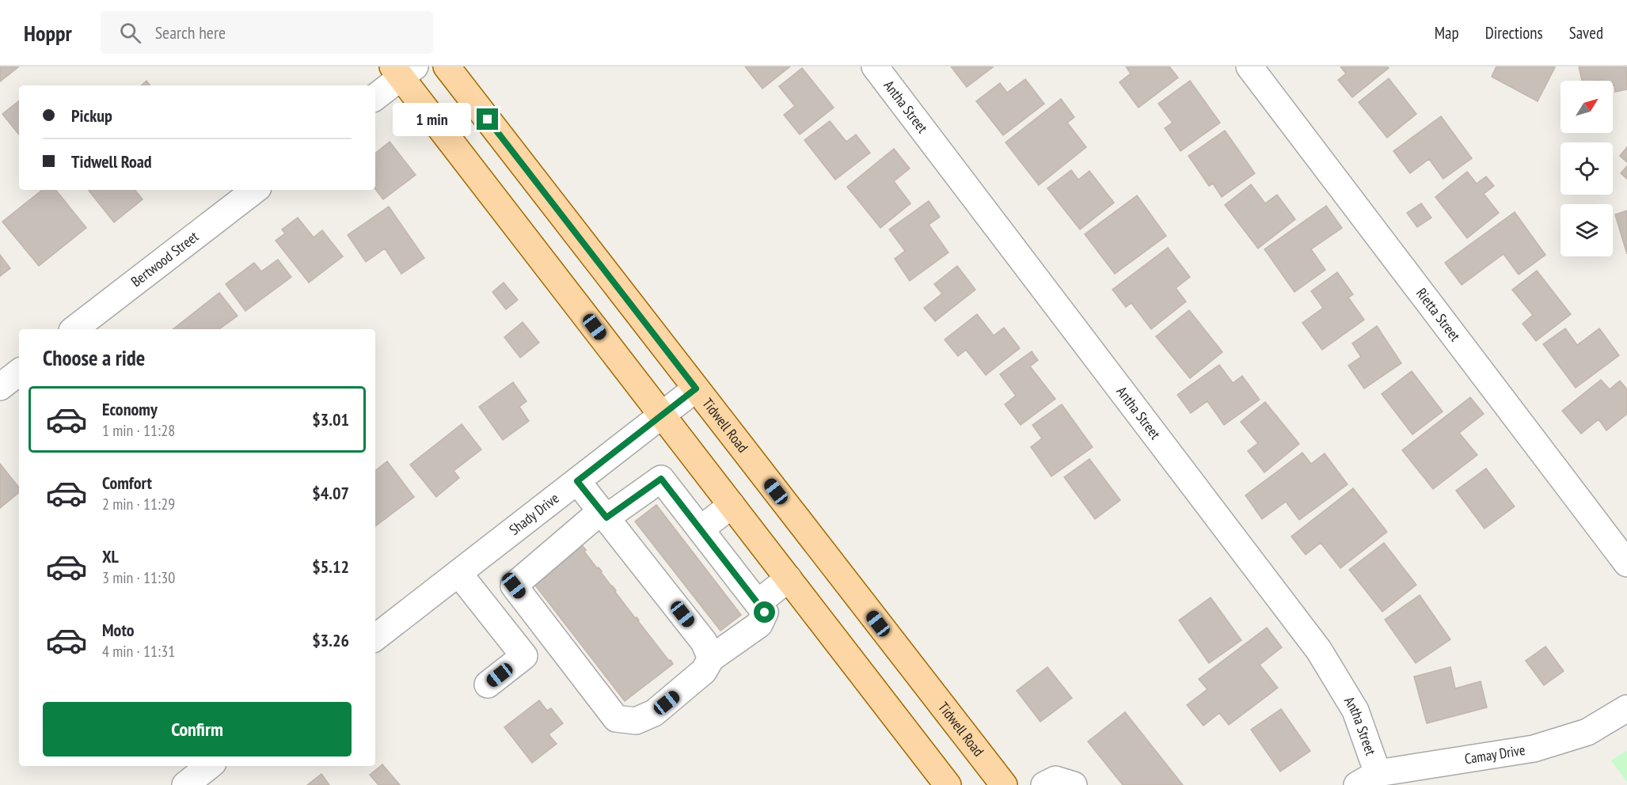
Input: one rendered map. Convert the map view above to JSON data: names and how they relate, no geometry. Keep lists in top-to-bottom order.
{
  "streets": {
    "main road": ["Tidwell Road"],
    "street": [
      "Antha Street",
      "Bertwood Street",
      "Rietta Street",
      "Shady Drive",
      "Camay Drive"
    ]
  },
  "crossings": [
    ["Antha Street", "Camay Drive"],
    ["Tidwell Road", "Shady Drive"]
  ],
  "north": "top right",
  "page": {
    "header": "Hoppr",
    "search": "Search here",
    "nav": ["Map", "Directions", "Saved"],
    "banner": ["Pickup", "Tidwell Road"],
    "bubble": "1 min",
    "heading": "Choose a ride",
    "list": [
      {
        "name": "Economy",
        "note": "1 min · 11:28",
        "value": "$3.01"
      },
      {
        "name": "Comfort",
        "note": "2 min · 11:29",
        "value": "$4.07"
      },
      {
        "name": "XL",
        "note": "3 min · 11:30",
        "value": "$5.12"
      },
      {
        "name": "Moto",
        "note": "4 min · 11:31",
        "value": "$3.26"
      }
    ],
    "buttons": "Confirm"
  }
}
